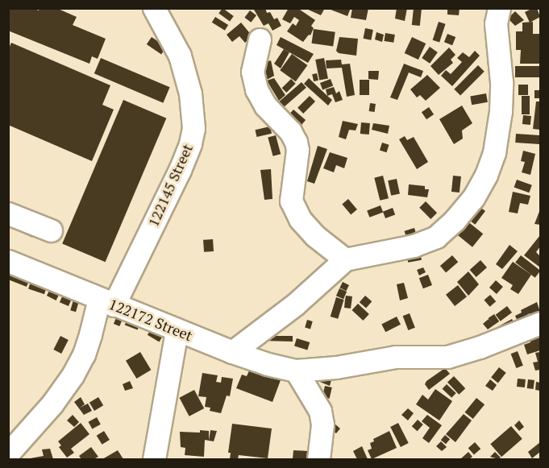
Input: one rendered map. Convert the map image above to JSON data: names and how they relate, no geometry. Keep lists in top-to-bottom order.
{
  "streets": {
    "street": ["122145 Street", "122172 Street"]
  },
  "crossings": [
    ["122145 Street", "122172 Street"]
  ]
}
